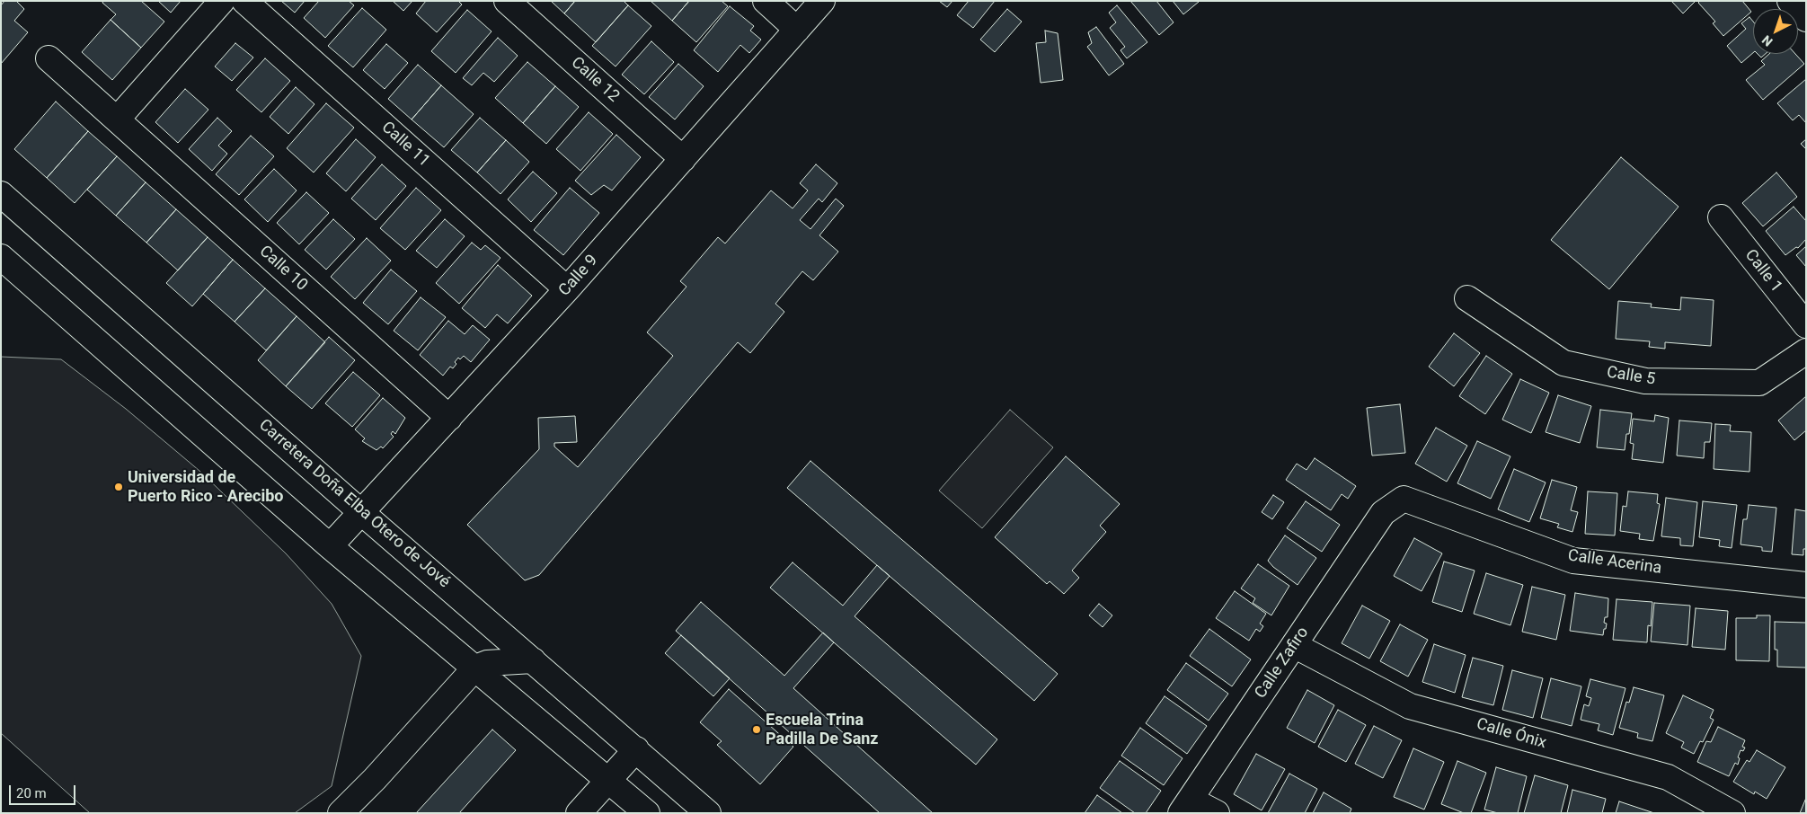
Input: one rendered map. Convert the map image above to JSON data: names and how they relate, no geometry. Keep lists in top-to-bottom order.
{
  "streets": {
    "street": [
      "Calle 12",
      "Calle 11",
      "Calle 10",
      "Calle 1",
      "Calle 9",
      "Calle 5",
      "Carretera Doña Elba Otero de Jové",
      "Calle Acerina",
      "Calle Zafiro",
      "Calle Ónix"
    ]
  },
  "crossings": [
    ["Calle 12", "Calle 9"],
    ["Calle 11", "Calle 9"],
    ["Calle 10", "Calle 9"],
    ["Calle 9", "Carretera Doña Elba Otero de Jové"],
    ["Calle Acerina", "Calle Zafiro"],
    ["Calle Zafiro", "Calle Ónix"]
  ],
  "places": ["Universidad de Puerto Rico - Arecibo", "Escuela Trina Padilla De Sanz"],
  "scale_bar": "20 m",
  "north": "bottom left"
}
